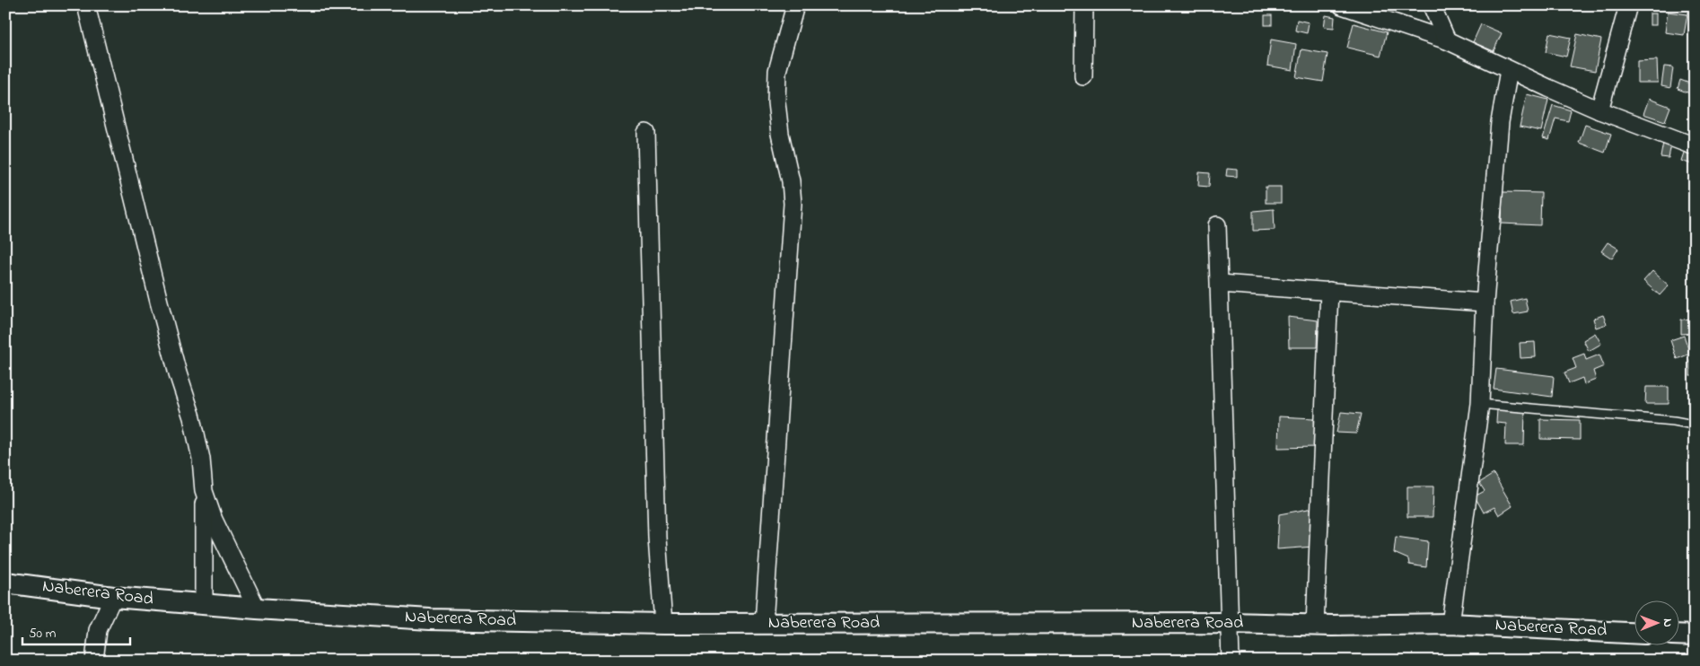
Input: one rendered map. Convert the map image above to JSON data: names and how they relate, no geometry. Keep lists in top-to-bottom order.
{
  "streets": {
    "street": ["Naberera Road"]
  },
  "scale_bar": "50 m",
  "north": "right"
}
